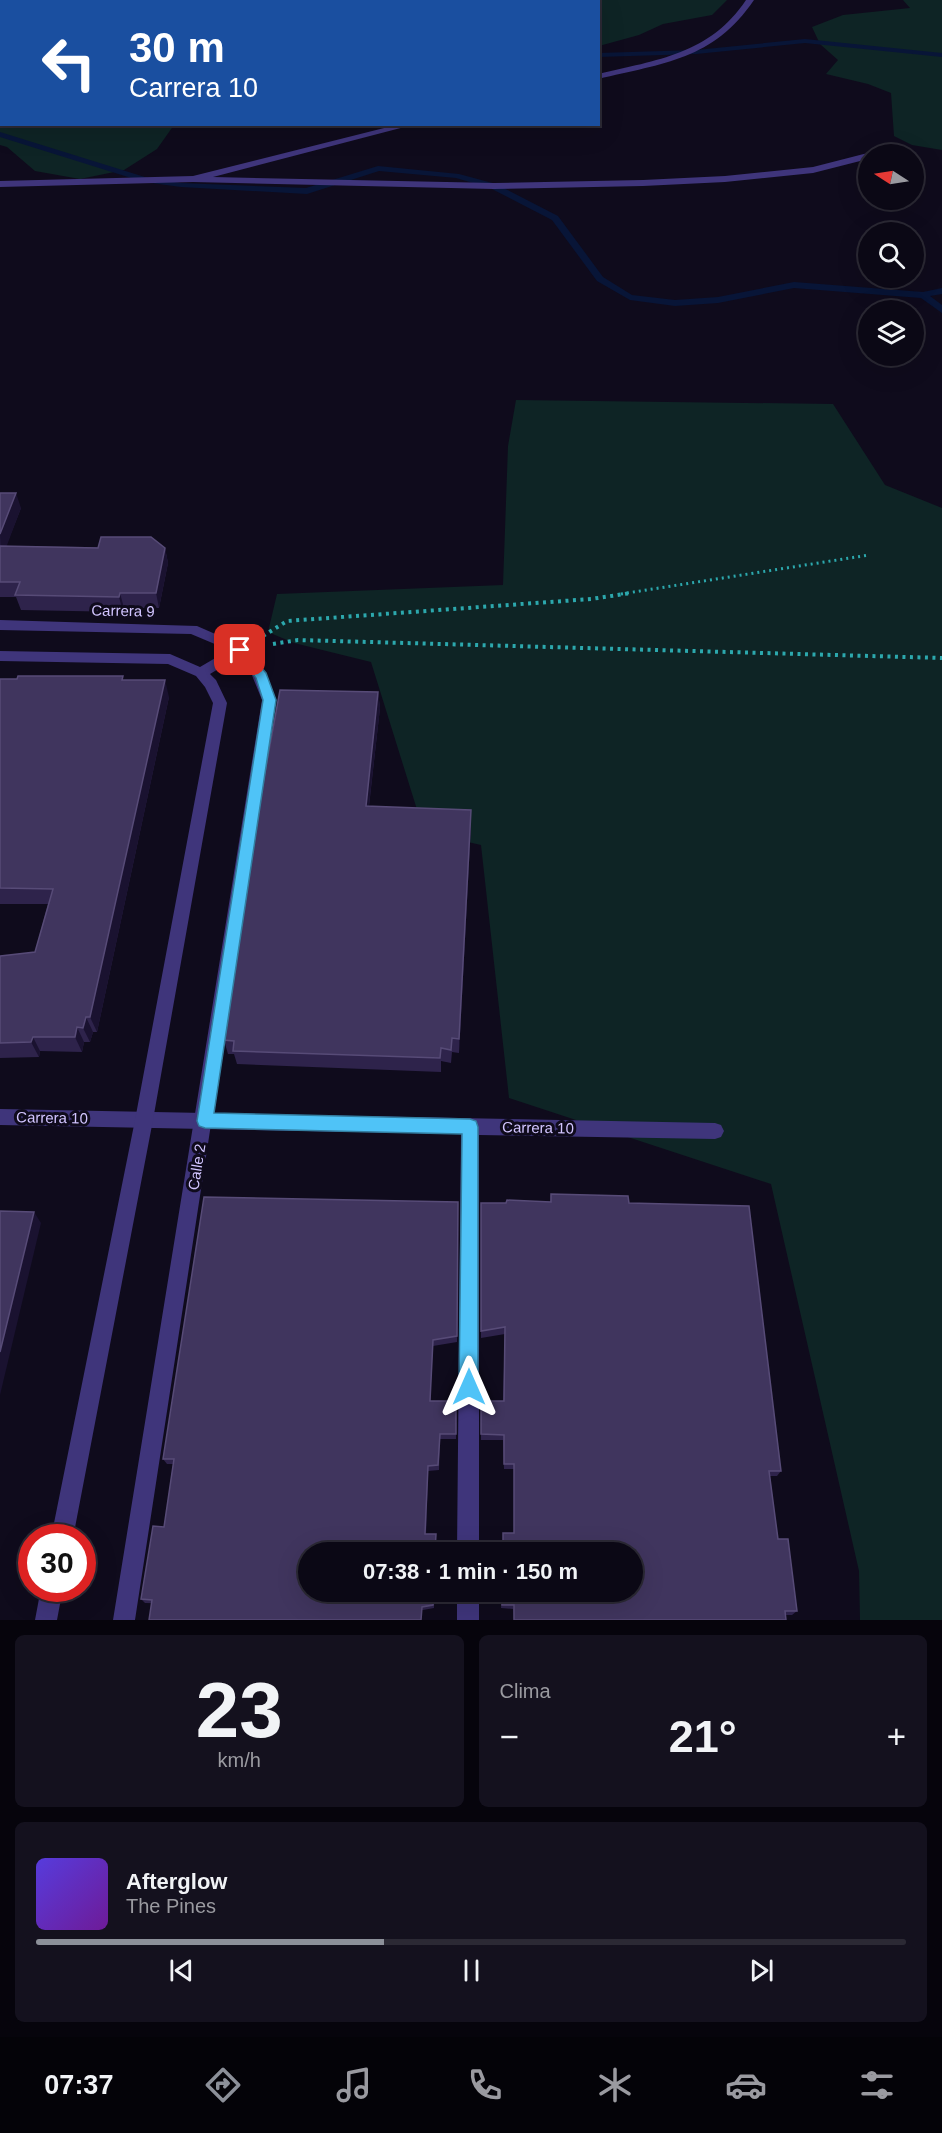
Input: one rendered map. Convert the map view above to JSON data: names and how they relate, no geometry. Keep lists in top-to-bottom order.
{
  "streets": {
    "street": ["Carrera 9", "Carrera 10", "Calle 2"]
  },
  "crossings": [
    ["Carrera 9", "Calle 2"],
    ["Carrera 10", "Calle 2"]
  ],
  "north": "left",
  "page": {
    "turn": ["30 m", "Carrera 10"],
    "limit": "30",
    "trip": "07:38 · 1 min · 150 m",
    "tile": [
      ["23", "km/h"],
      "Clima"
    ],
    "heat": ["−", "21°", "+"],
    "song": ["Afterglow", "The Pines"],
    "tabs": "07:37"
  }
}
